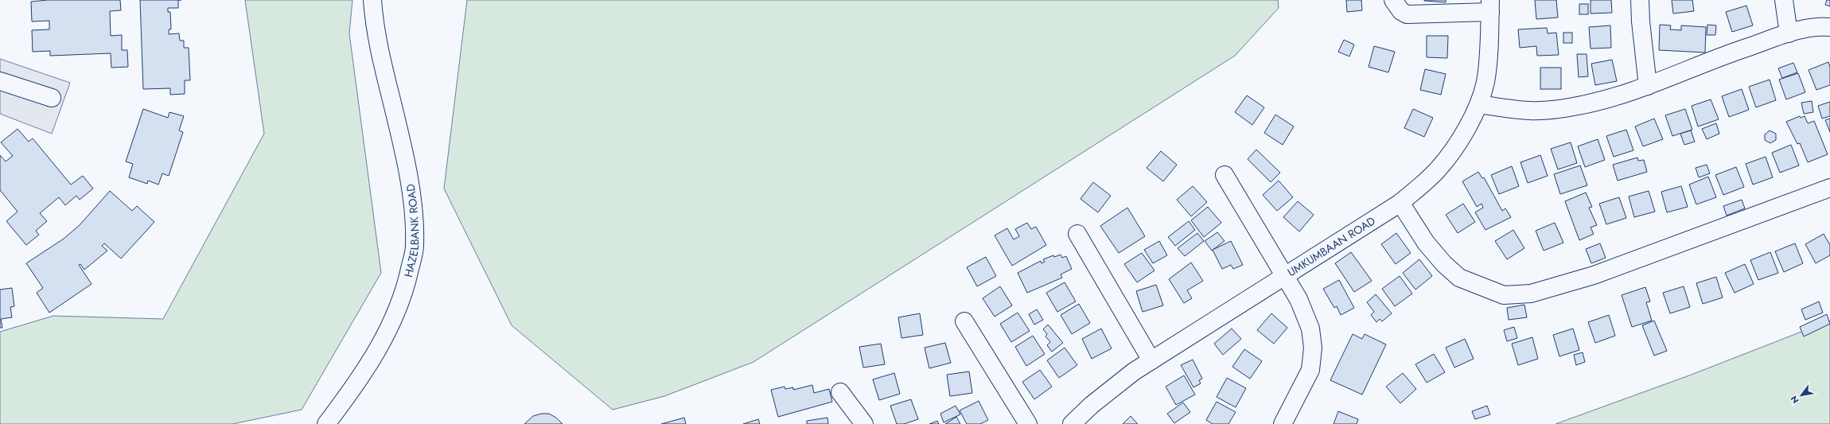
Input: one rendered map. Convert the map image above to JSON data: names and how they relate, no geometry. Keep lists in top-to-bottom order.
{
  "streets": {
    "street": ["HAZELBANK ROAD", "UMKUMBAAN ROAD"]
  },
  "north": "bottom left"
}
